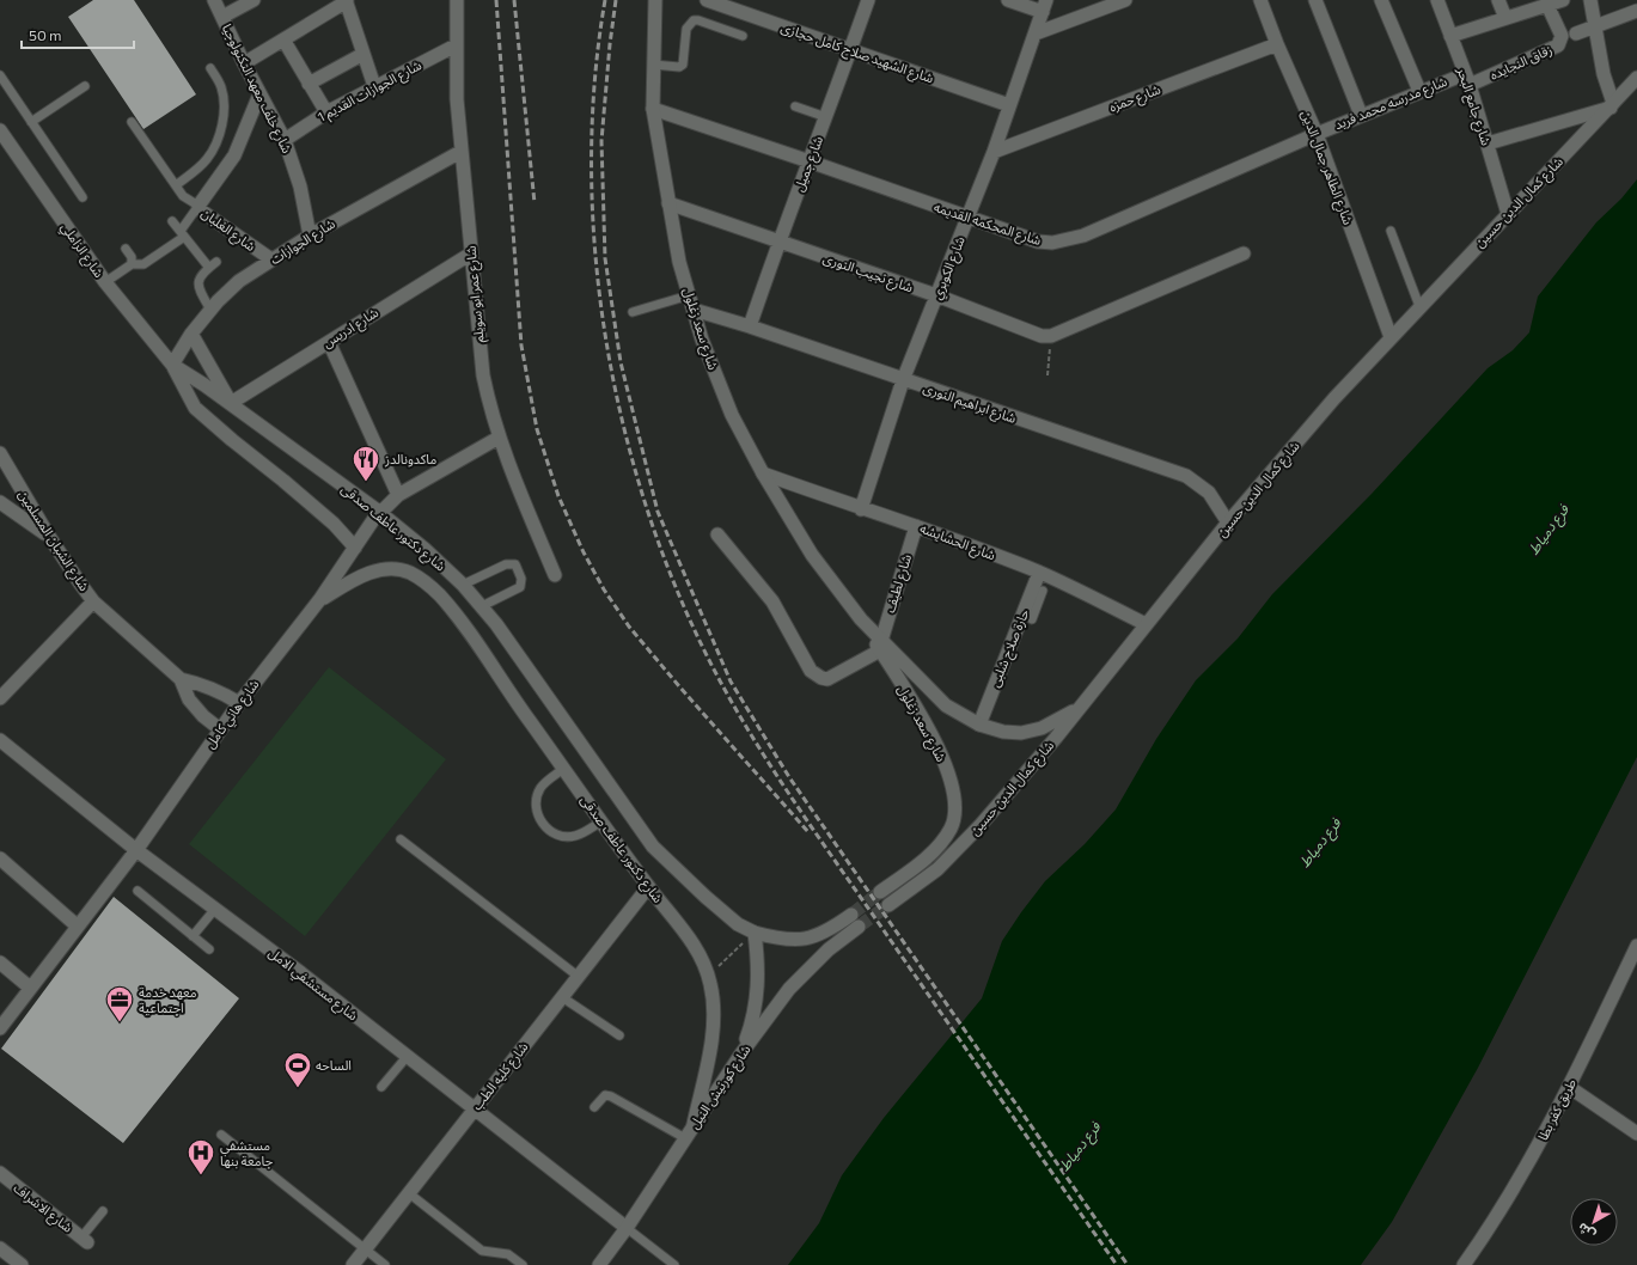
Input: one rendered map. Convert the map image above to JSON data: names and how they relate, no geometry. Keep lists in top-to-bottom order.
{
  "streets": {
    "street": [
      "شارع الشهيد صلاح كامل حجازى",
      "زقاق النجايده",
      "شارع خلف معهد التكنولوجيا",
      "شارع الجوازات القديم 1",
      "شارع حمزه",
      "شارع مدرسه محمد فريد",
      "شارع جامع البحر",
      "شارع جميل",
      "شارع الطاهر جمال الدين",
      "شارع كمال الدين حسين",
      "شارع المحكمه القديمه",
      "شارع الغلبان",
      "شارع الجوازات",
      "شارع الزاملي",
      "شارع الكوبري",
      "شارع نجيب النورى",
      "شارع عمر ابو سويلم",
      "شارع ادريس",
      "شارع سعد زغلول",
      "شارع ابراهيم النورى",
      "شارع دكتور عاطف صدقى",
      "شارع الشبان المسلمين",
      "شارع الحشايشه",
      "شارع لطيف",
      "حارة صلاح شلبى",
      "شارع هاني كامل",
      "شارع مستشفي الامل",
      "شارع كليه الطب",
      "شارع كورنيش النيل",
      "طريق كفر بطا",
      "شارع الاشراف"
    ]
  },
  "crossings": [
    ["شارع الشهيد صلاح كامل حجازى", "شارع جميل"],
    ["شارع الشهيد صلاح كامل حجازى", "شارع الكوبري"],
    ["زقاق النجايده", "شارع مدرسه محمد فريد"],
    ["زقاق النجايده", "شارع جامع البحر"],
    ["شارع خلف معهد التكنولوجيا", "شارع الجوازات القديم 1"],
    ["شارع خلف معهد التكنولوجيا", "شارع الغلبان"],
    ["شارع خلف معهد التكنولوجيا", "شارع الجوازات"],
    ["شارع الجوازات القديم 1", "شارع عمر ابو سويلم"],
    ["شارع حمزه", "شارع الطاهر جمال الدين"],
    ["شارع حمزه", "شارع الكوبري"],
    ["شارع مدرسه محمد فريد", "شارع جامع البحر"],
    ["شارع مدرسه محمد فريد", "شارع الطاهر جمال الدين"],
    ["شارع مدرسه محمد فريد", "شارع المحكمه القديمه"],
    ["شارع جامع البحر", "شارع كمال الدين حسين"],
    ["شارع جميل", "شارع المحكمه القديمه"],
    ["شارع جميل", "شارع نجيب النورى"],
    ["شارع جميل", "شارع ابراهيم النورى"],
    ["شارع الطاهر جمال الدين", "شارع كمال الدين حسين"],
    ["شارع الطاهر جمال الدين", "شارع المحكمه القديمه"],
    ["شارع كمال الدين حسين", "شارع سعد زغلول"],
    ["شارع كمال الدين حسين", "شارع ابراهيم النورى"],
    ["شارع كمال الدين حسين", "شارع الحشايشه"],
    ["شارع المحكمه القديمه", "شارع الكوبري"],
    ["شارع المحكمه القديمه", "شارع سعد زغلول"],
    ["شارع الغلبان", "شارع الجوازات"],
    ["شارع الجوازات", "شارع الزاملي"],
    ["شارع الجوازات", "شارع عمر ابو سويلم"],
    ["شارع الجوازات", "شارع دكتور عاطف صدقى"],
    ["شارع الزاملي", "شارع دكتور عاطف صدقى"],
    ["شارع الكوبري", "شارع نجيب النورى"],
    ["شارع الكوبري", "شارع ابراهيم النورى"],
    ["شارع الكوبري", "شارع الحشايشه"],
    ["شارع نجيب النورى", "شارع سعد زغلول"],
    ["شارع عمر ابو سويلم", "شارع ادريس"],
    ["شارع عمر ابو سويلم", "شارع هاني كامل"],
    ["شارع ادريس", "شارع دكتور عاطف صدقى"],
    ["شارع سعد زغلول", "شارع ابراهيم النورى"],
    ["شارع سعد زغلول", "شارع الحشايشه"],
    ["شارع سعد زغلول", "شارع لطيف"],
    ["شارع سعد زغلول", "حارة صلاح شلبى"],
    ["شارع دكتور عاطف صدقى", "شارع هاني كامل"],
    ["شارع دكتور عاطف صدقى", "شارع كليه الطب"],
    ["شارع دكتور عاطف صدقى", "شارع كورنيش النيل"],
    ["شارع الشبان المسلمين", "شارع هاني كامل"],
    ["شارع الحشايشه", "شارع لطيف"],
    ["شارع الحشايشه", "حارة صلاح شلبى"],
    ["شارع هاني كامل", "شارع مستشفي الامل"],
    ["شارع مستشفي الامل", "شارع كليه الطب"],
    ["شارع مستشفي الامل", "شارع كورنيش النيل"]
  ],
  "water": ["فرع دمياط"],
  "places": {
    "restaurant": ["ماكدونالدز"],
    "office": ["معهد خدمة اجتماعية"],
    "sports": ["الساحه"],
    "hospital": ["مستشفي جامعة بنها"]
  },
  "scale_bar": "50 m",
  "north": "bottom left"
}
